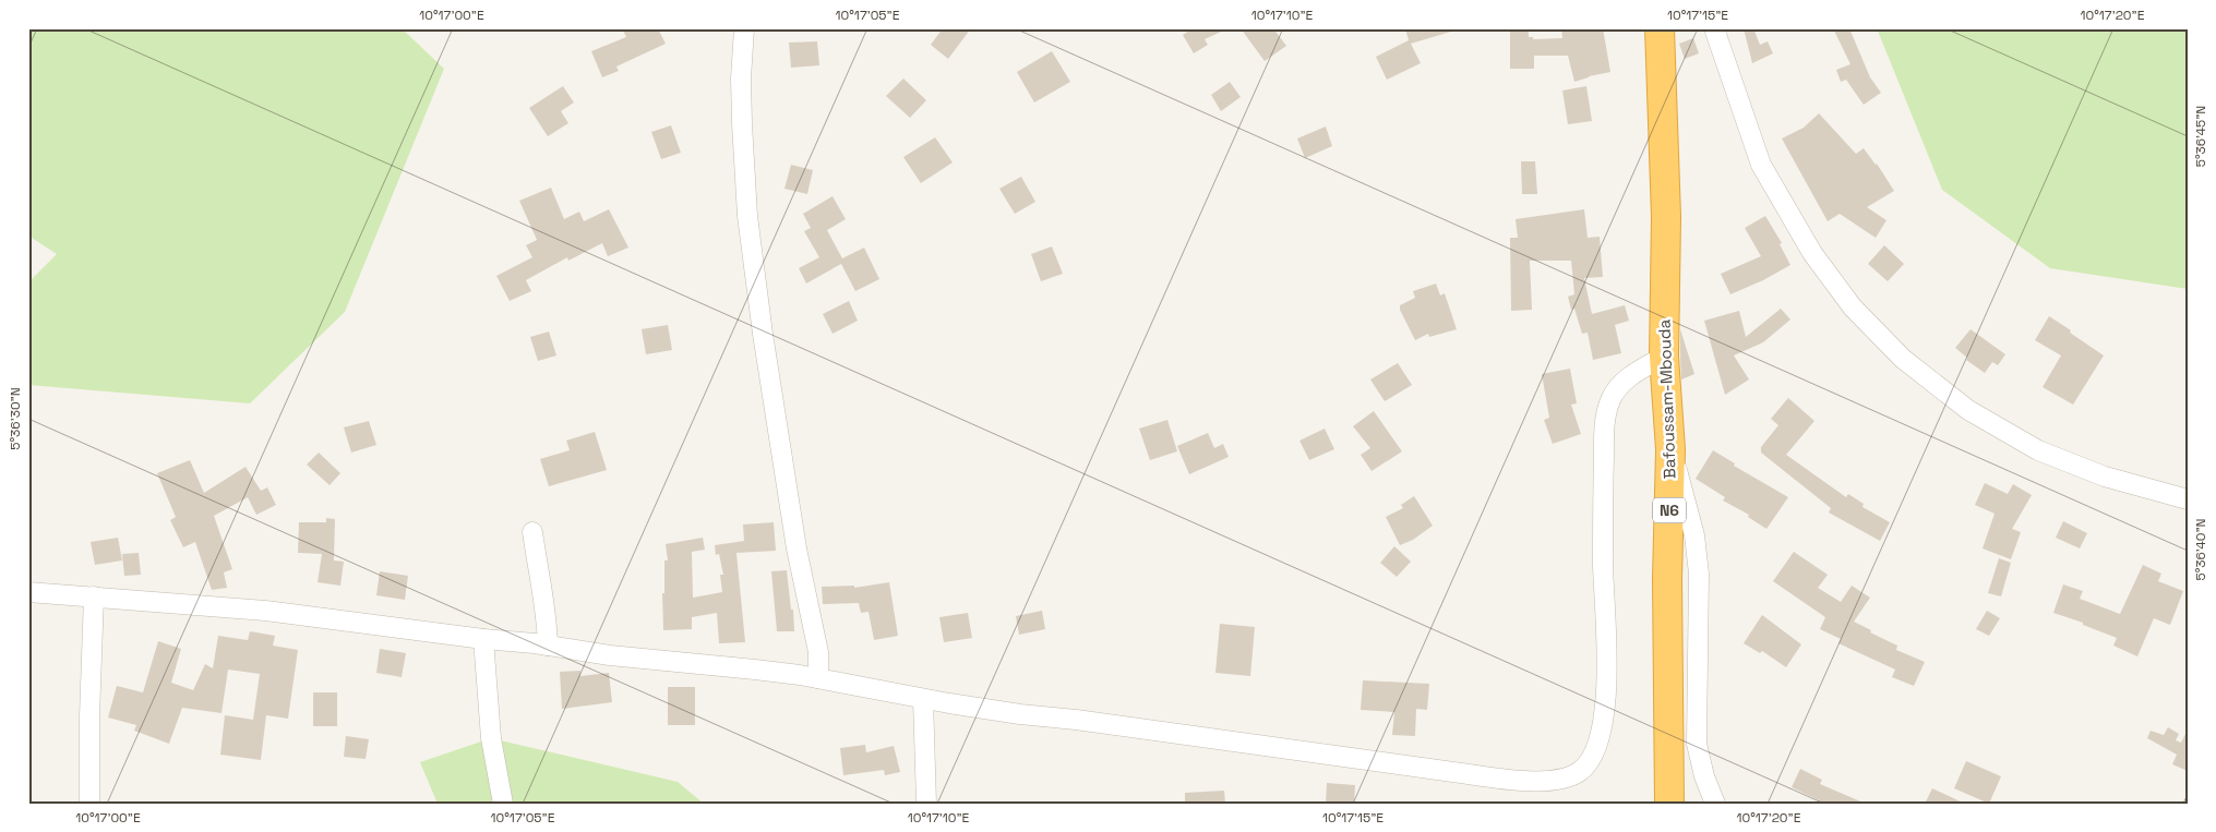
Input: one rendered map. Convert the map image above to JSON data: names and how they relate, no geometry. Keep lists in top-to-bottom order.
{
  "streets": {
    "highway": ["Bafoussam-Mbouda", "N6"]
  },
  "coordinates": [
    "10°17'00\"E",
    "10°17'05\"E",
    "10°17'10\"E",
    "10°17'15\"E",
    "10°17'20\"E",
    "5°36'45\"N",
    "5°36'30\"N",
    "5°36'40\"N"
  ]
}
